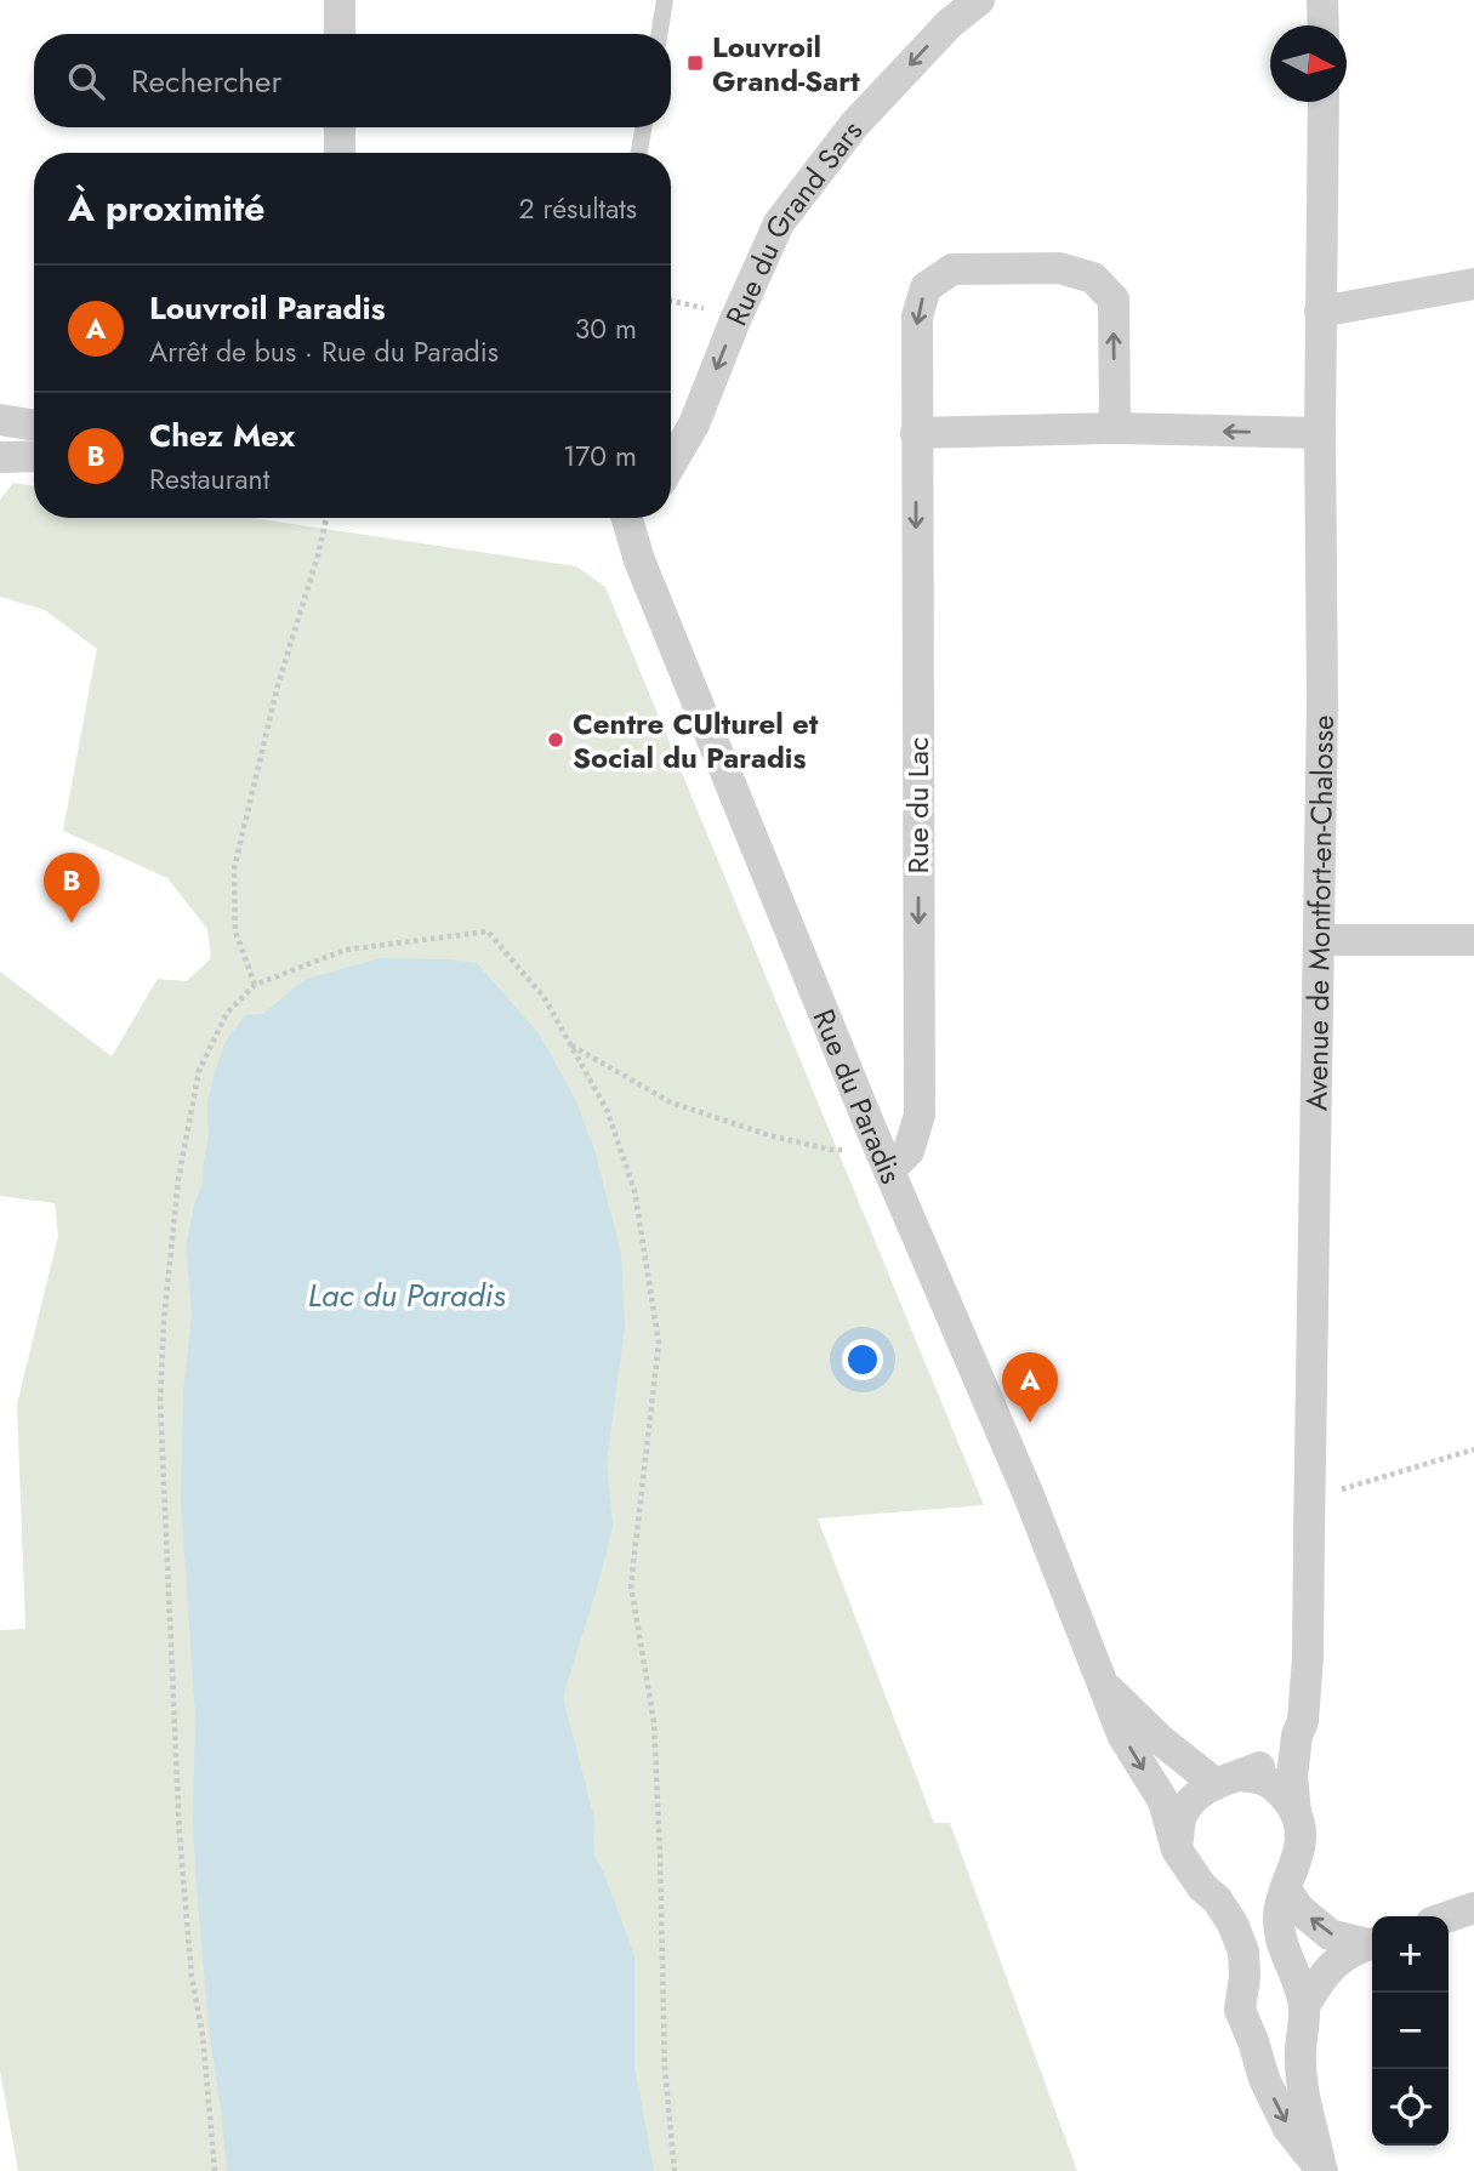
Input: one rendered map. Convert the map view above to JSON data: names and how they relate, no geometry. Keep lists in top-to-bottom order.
{
  "streets": {
    "street": [
      "Rue du Grand Sars",
      "Rue du Lac",
      "Avenue de Montfort-en-Chalosse",
      "Rue du Paradis"
    ]
  },
  "crossings": [
    ["Rue du Lac", "Rue du Paradis"],
    ["Avenue de Montfort-en-Chalosse", "Rue du Paradis"]
  ],
  "one_way": ["Rue du Grand Sars"],
  "water": ["Lac du Paradis"],
  "places": {
    "transit": ["Louvroil Grand-Sart"],
    "other": ["Centre CUlturel et Social du Paradis"]
  },
  "north": "right",
  "page": {
    "search": "Rechercher",
    "heading": ["À proximité", "2 résultats"],
    "list": [
      {
        "mark": "A",
        "name": "Louvroil Paradis",
        "note": "Arrêt de bus · Rue du Paradis",
        "value": "30 m"
      },
      {
        "mark": "B",
        "name": "Chez Mex",
        "note": "Restaurant",
        "value": "170 m"
      }
    ],
    "pins": ["B", "A"],
    "map_buttons": ["+", "−"]
  }
}
